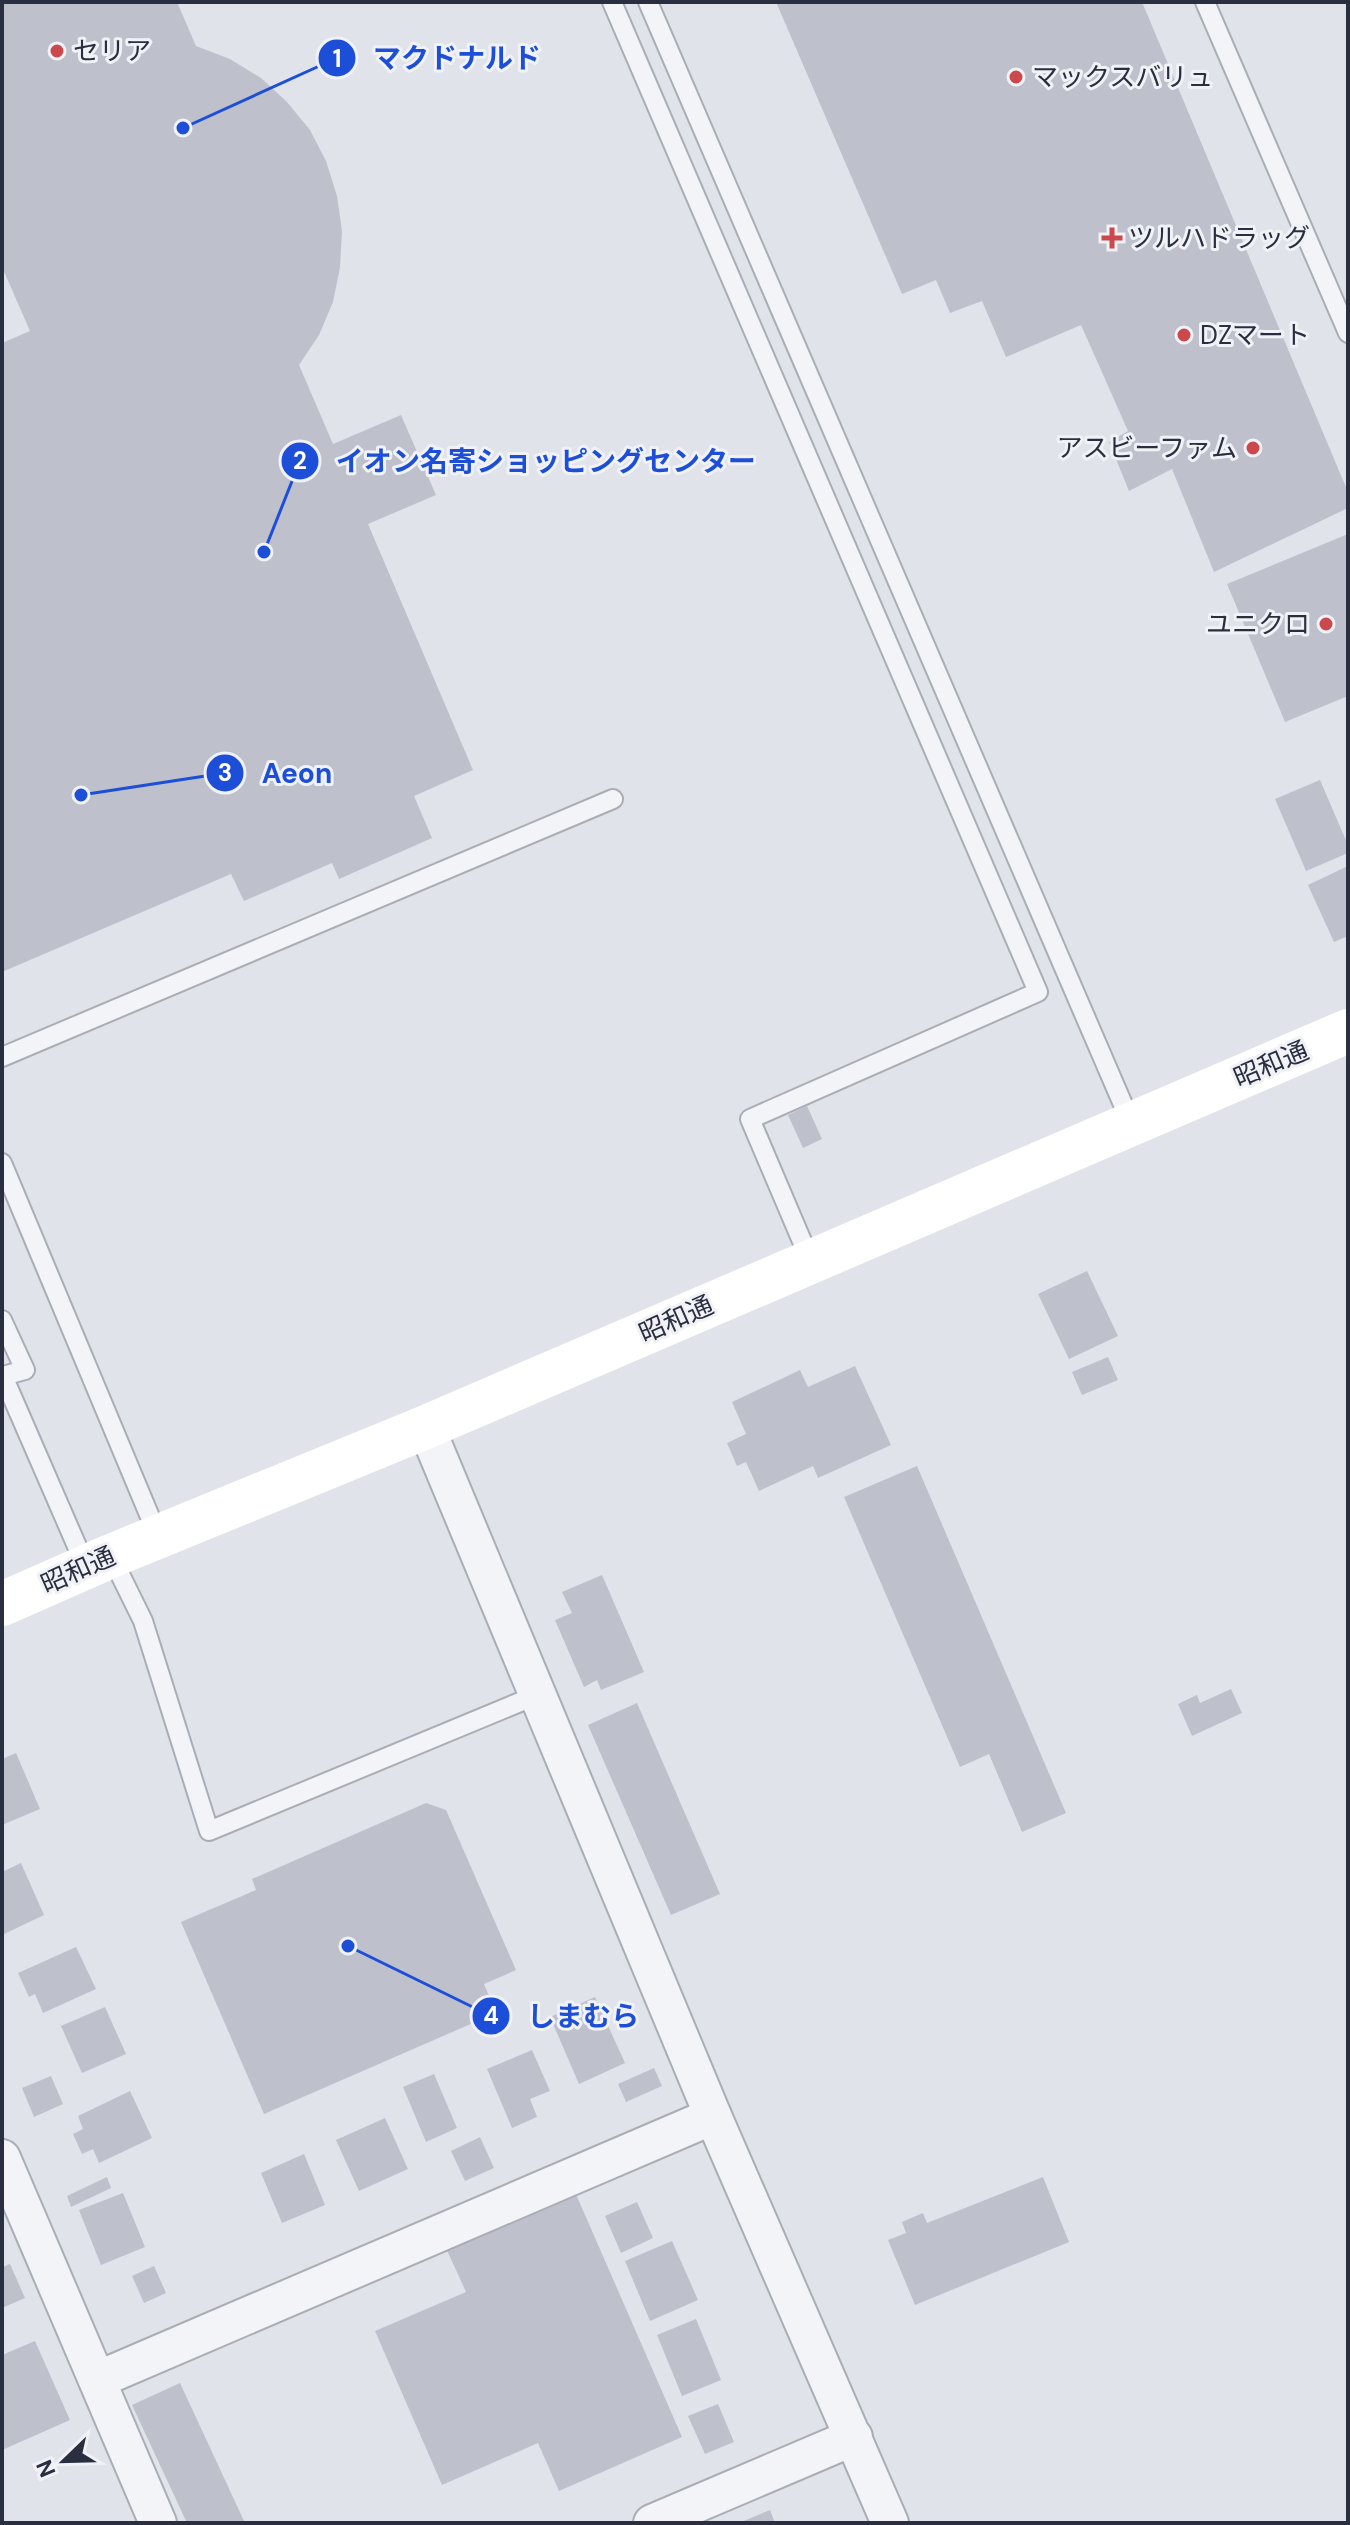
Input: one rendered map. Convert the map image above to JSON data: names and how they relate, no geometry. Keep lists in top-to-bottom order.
{
  "streets": {
    "street": ["昭和通"]
  },
  "places": {
    "other": [
      "セリア",
      "マックスバリュ",
      "マクドナルド",
      "DZマート",
      "アスビーファム",
      "イオン名寄ショッピングセンター",
      "ユニクロ",
      "Aeon",
      "しまむら"
    ],
    "health": ["ツルハドラッグ"]
  },
  "north": "bottom left"
}
